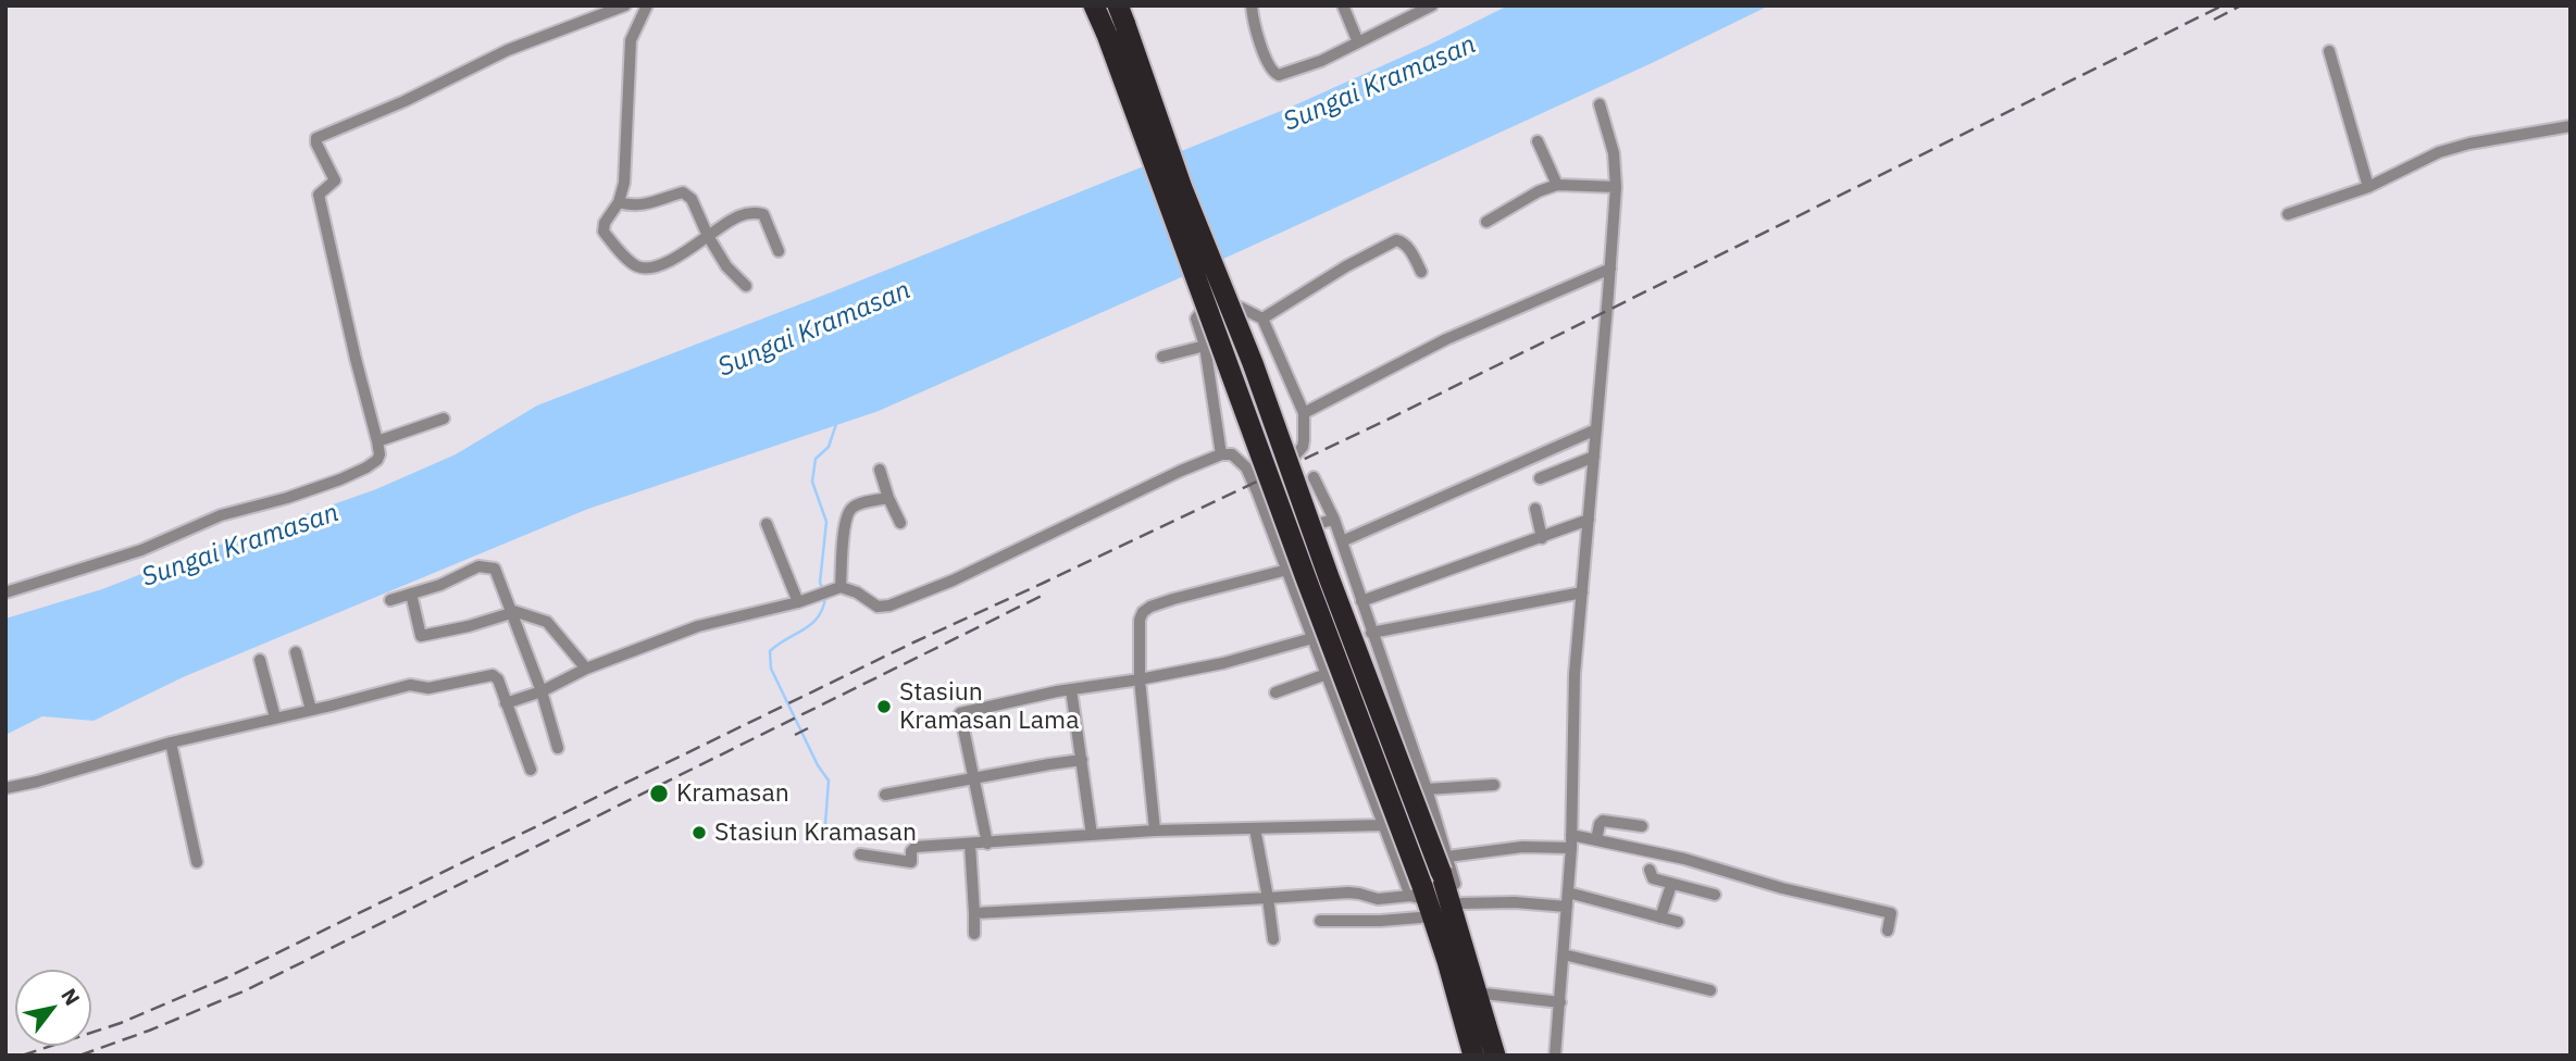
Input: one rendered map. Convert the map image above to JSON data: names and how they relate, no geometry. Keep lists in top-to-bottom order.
{
  "water": ["Sungai Kramasan"],
  "places": ["Stasiun Kramasan Lama", "Kramasan", "Stasiun Kramasan"],
  "north": "top right"
}
